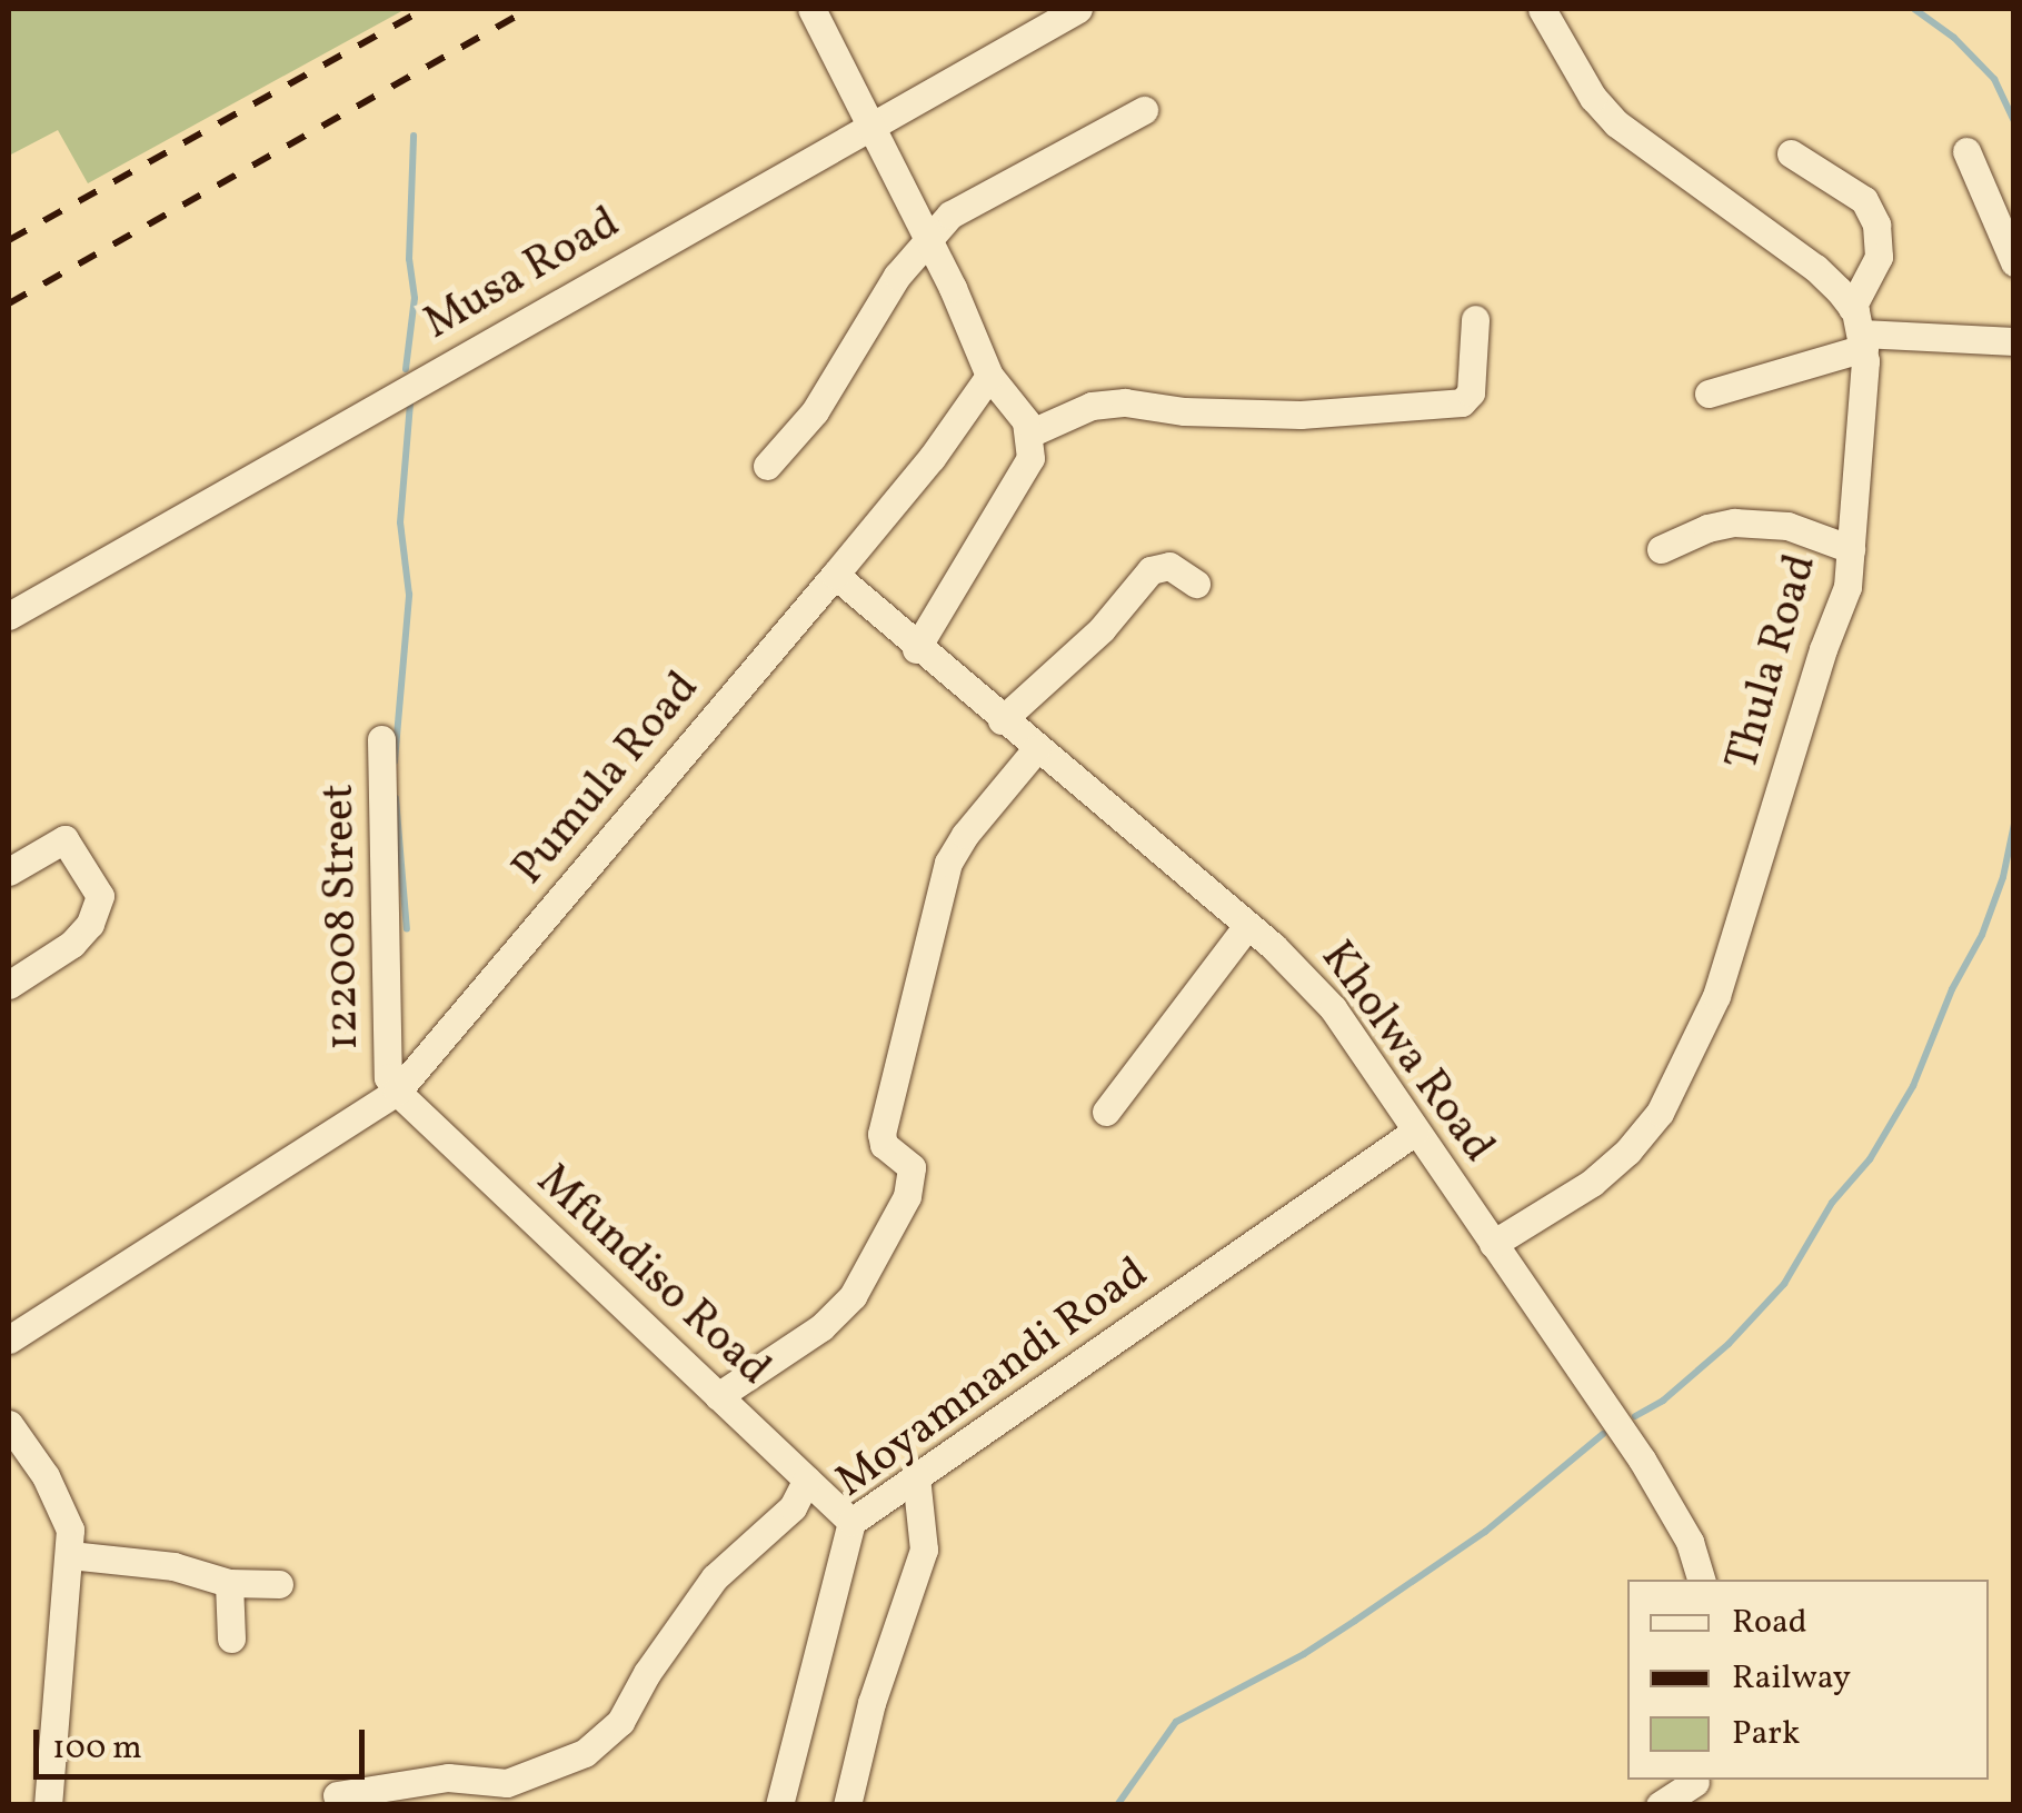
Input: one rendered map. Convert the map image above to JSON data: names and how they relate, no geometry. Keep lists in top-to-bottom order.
{
  "streets": {
    "street": [
      "Musa Road",
      "Thula Road",
      "Pumula Road",
      "122008 Street",
      "Kholwa Road",
      "Mfundiso Road",
      "Moyamnandi Road"
    ]
  },
  "crossings": [
    ["Thula Road", "Kholwa Road"],
    ["Pumula Road", "122008 Street"],
    ["Pumula Road", "Kholwa Road"],
    ["Pumula Road", "Mfundiso Road"],
    ["122008 Street", "Mfundiso Road"],
    ["Kholwa Road", "Moyamnandi Road"],
    ["Mfundiso Road", "Moyamnandi Road"]
  ],
  "legend": ["Road", "Railway", "Park"],
  "scale_bar": "100 m"
}
